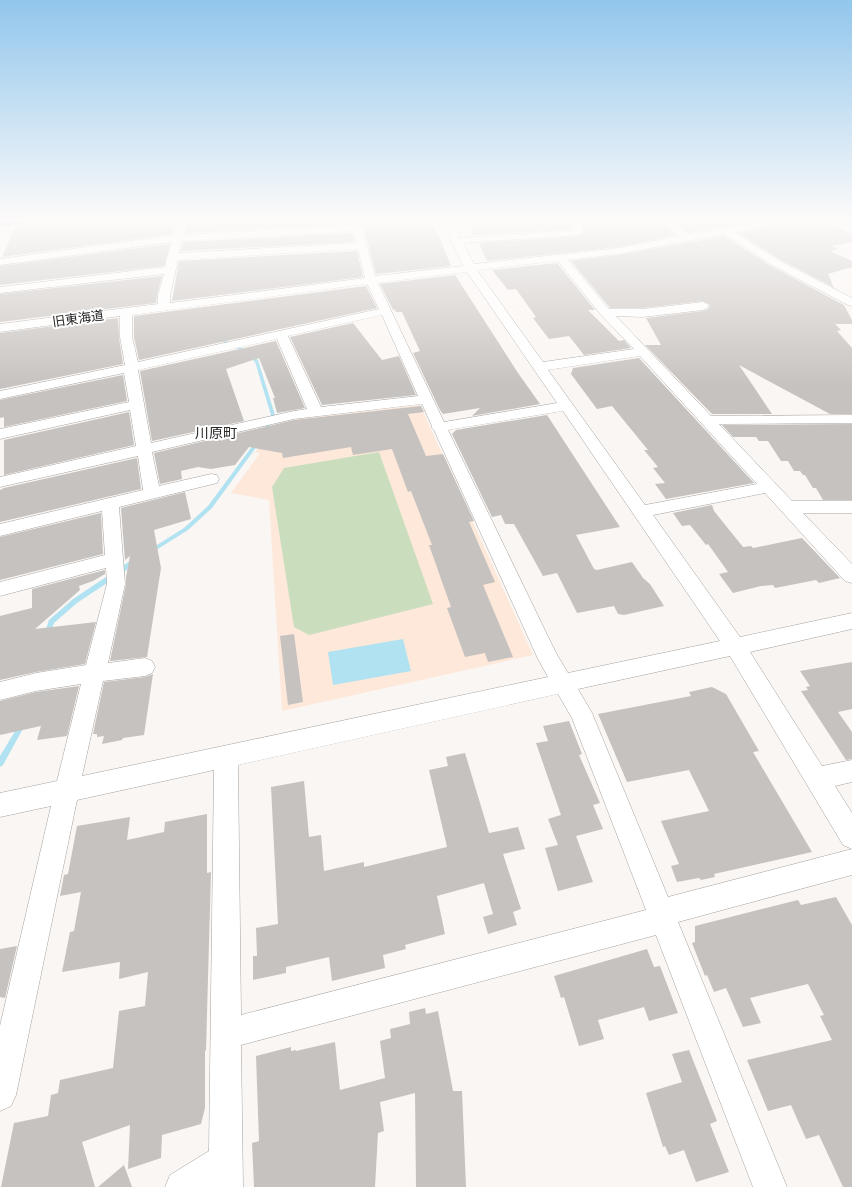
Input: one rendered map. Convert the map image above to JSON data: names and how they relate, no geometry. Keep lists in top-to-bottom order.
{
  "streets": {
    "street": ["旧東海道"]
  },
  "districts": ["川原町"]
}
